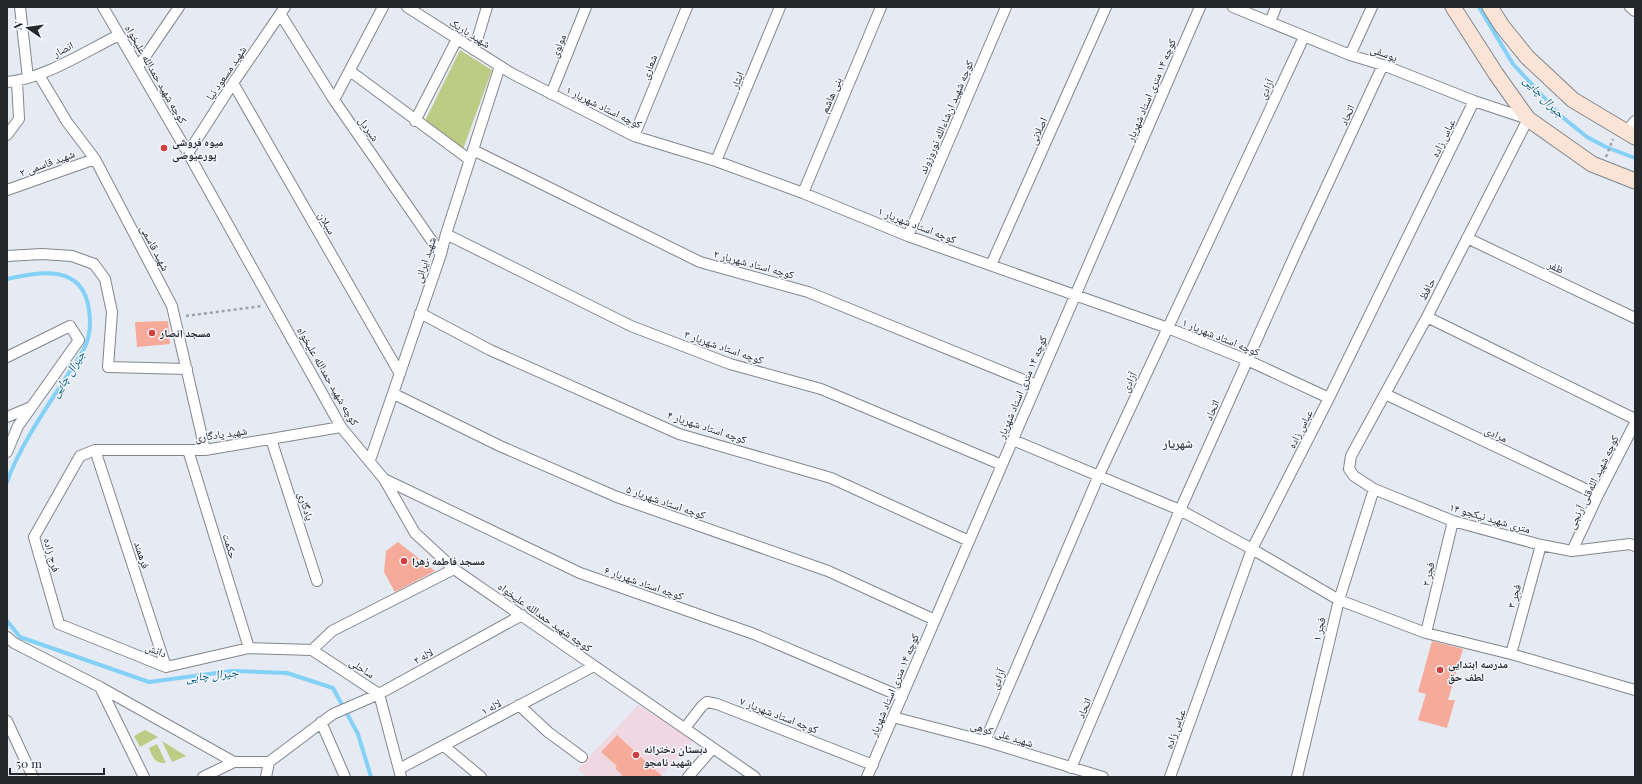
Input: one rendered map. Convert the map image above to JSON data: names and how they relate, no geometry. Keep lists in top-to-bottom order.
{
  "streets": {
    "street": [
      "شهید باریک",
      "مولوی",
      "انصار",
      "یوسفی",
      "شعاری",
      "شهید مسعود نیا",
      "کوچه شهید حمدالله علیخواه",
      "ایثار",
      "آزادی",
      "کوچه ۱۴ متری استاد شهریار",
      "بنی هاشم",
      "کوچه استاد شهریار ۱",
      "اتحاد",
      "کوچه شهید ان‌شاءالله نوروزوند",
      "شیردل",
      "اصلانی",
      "عباس زاده",
      "شهید قاسمی ۲",
      "سبلان",
      "شهید قاسمی",
      "شهید ایرانی",
      "کوچه استاد شهریار ۲",
      "ظفر",
      "حافظ",
      "کوچه استاد شهریار ۳",
      "کوچه استاد شهریار ۴",
      "شهید یادگاری",
      "مرادی",
      "کوچه شهید الله‌قلی آرنجی",
      "کوچه استاد شهریار ۵",
      "یادگاری",
      "۱۴ متری شهید نیکجو",
      "حکمت",
      "فرج زاده",
      "فرهمند",
      "فجر ۲",
      "کوچه استاد شهریار ۶",
      "فجر ۳",
      "فجر ۱",
      "دانش",
      "لاله ۲",
      "ساحلی",
      "لاله ۱",
      "کوچه استاد شهریار ۷",
      "شهید علی کوهی"
    ]
  },
  "crossings": [
    ["شهید باریک", "کوچه استاد شهریار ۱"],
    ["شهید باریک", "شهید ایرانی"],
    ["مولوی", "کوچه استاد شهریار ۱"],
    ["انصار", "کوچه شهید حمدالله علیخواه"],
    ["انصار", "شهید قاسمی"],
    ["یوسفی", "آزادی"],
    ["یوسفی", "اتحاد"],
    ["یوسفی", "عباس زاده"],
    ["یوسفی", "حافظ"],
    ["شعاری", "کوچه استاد شهریار ۱"],
    ["شهید مسعود نیا", "کوچه شهید حمدالله علیخواه"],
    ["شهید مسعود نیا", "شیردل"],
    ["شهید مسعود نیا", "سبلان"],
    ["کوچه شهید حمدالله علیخواه", "شهید ایرانی"],
    ["کوچه شهید حمدالله علیخواه", "شهید یادگاری"],
    ["کوچه شهید حمدالله علیخواه", "کوچه استاد شهریار ۶"],
    ["کوچه شهید حمدالله علیخواه", "لاله ۲"],
    ["کوچه شهید حمدالله علیخواه", "لاله ۱"],
    ["کوچه شهید حمدالله علیخواه", "کوچه استاد شهریار ۷"],
    ["ایثار", "کوچه استاد شهریار ۱"],
    ["آزادی", "کوچه استاد شهریار ۱"],
    ["آزادی", "شهید علی کوهی"],
    ["کوچه ۱۴ متری استاد شهریار", "کوچه استاد شهریار ۱"],
    ["کوچه ۱۴ متری استاد شهریار", "کوچه استاد شهریار ۲"],
    ["کوچه ۱۴ متری استاد شهریار", "کوچه استاد شهریار ۳"],
    ["کوچه ۱۴ متری استاد شهریار", "کوچه استاد شهریار ۴"],
    ["کوچه ۱۴ متری استاد شهریار", "کوچه استاد شهریار ۵"],
    ["کوچه ۱۴ متری استاد شهریار", "کوچه استاد شهریار ۶"],
    ["کوچه ۱۴ متری استاد شهریار", "کوچه استاد شهریار ۷"],
    ["کوچه ۱۴ متری استاد شهریار", "شهید علی کوهی"],
    ["بنی هاشم", "کوچه استاد شهریار ۱"],
    ["کوچه استاد شهریار ۱", "اتحاد"],
    ["کوچه استاد شهریار ۱", "کوچه شهید ان‌شاءالله نوروزوند"],
    ["کوچه استاد شهریار ۱", "اصلانی"],
    ["کوچه استاد شهریار ۱", "عباس زاده"],
    ["کوچه استاد شهریار ۱", "شهید ایرانی"],
    ["اتحاد", "شهید علی کوهی"],
    ["شیردل", "شهید ایرانی"],
    ["شهید قاسمی ۲", "شهید قاسمی"],
    ["سبلان", "شهید ایرانی"],
    ["شهید قاسمی", "شهید یادگاری"],
    ["شهید ایرانی", "کوچه استاد شهریار ۲"],
    ["شهید ایرانی", "کوچه استاد شهریار ۳"],
    ["شهید ایرانی", "کوچه استاد شهریار ۴"],
    ["شهید ایرانی", "کوچه استاد شهریار ۵"],
    ["ظفر", "حافظ"],
    ["حافظ", "مرادی"],
    ["حافظ", "۱۴ متری شهید نیکجو"],
    ["شهید یادگاری", "یادگاری"],
    ["شهید یادگاری", "حکمت"],
    ["شهید یادگاری", "فرج زاده"],
    ["شهید یادگاری", "فرهمند"],
    ["مرادی", "کوچه شهید الله‌قلی آرنجی"],
    ["کوچه شهید الله‌قلی آرنجی", "۱۴ متری شهید نیکجو"],
    ["۱۴ متری شهید نیکجو", "فجر ۲"],
    ["۱۴ متری شهید نیکجو", "فجر ۳"],
    ["۱۴ متری شهید نیکجو", "فجر ۱"],
    ["حکمت", "دانش"],
    ["فرج زاده", "دانش"],
    ["فرهمند", "دانش"],
    ["لاله ۲", "ساحلی"],
    ["ساحلی", "لاله ۱"]
  ],
  "districts": ["شهریار"],
  "water": ["جیرال چایی"],
  "places": [
    "میوه فروشی پورعیوضی",
    "مسجد انصار",
    "مسجد فاطمه زهرا",
    "مدرسه ابتدایی لطف حق",
    "دبستان دخترانه شهید نامجو"
  ],
  "scale_bar": "50 m",
  "north": "left"
}
